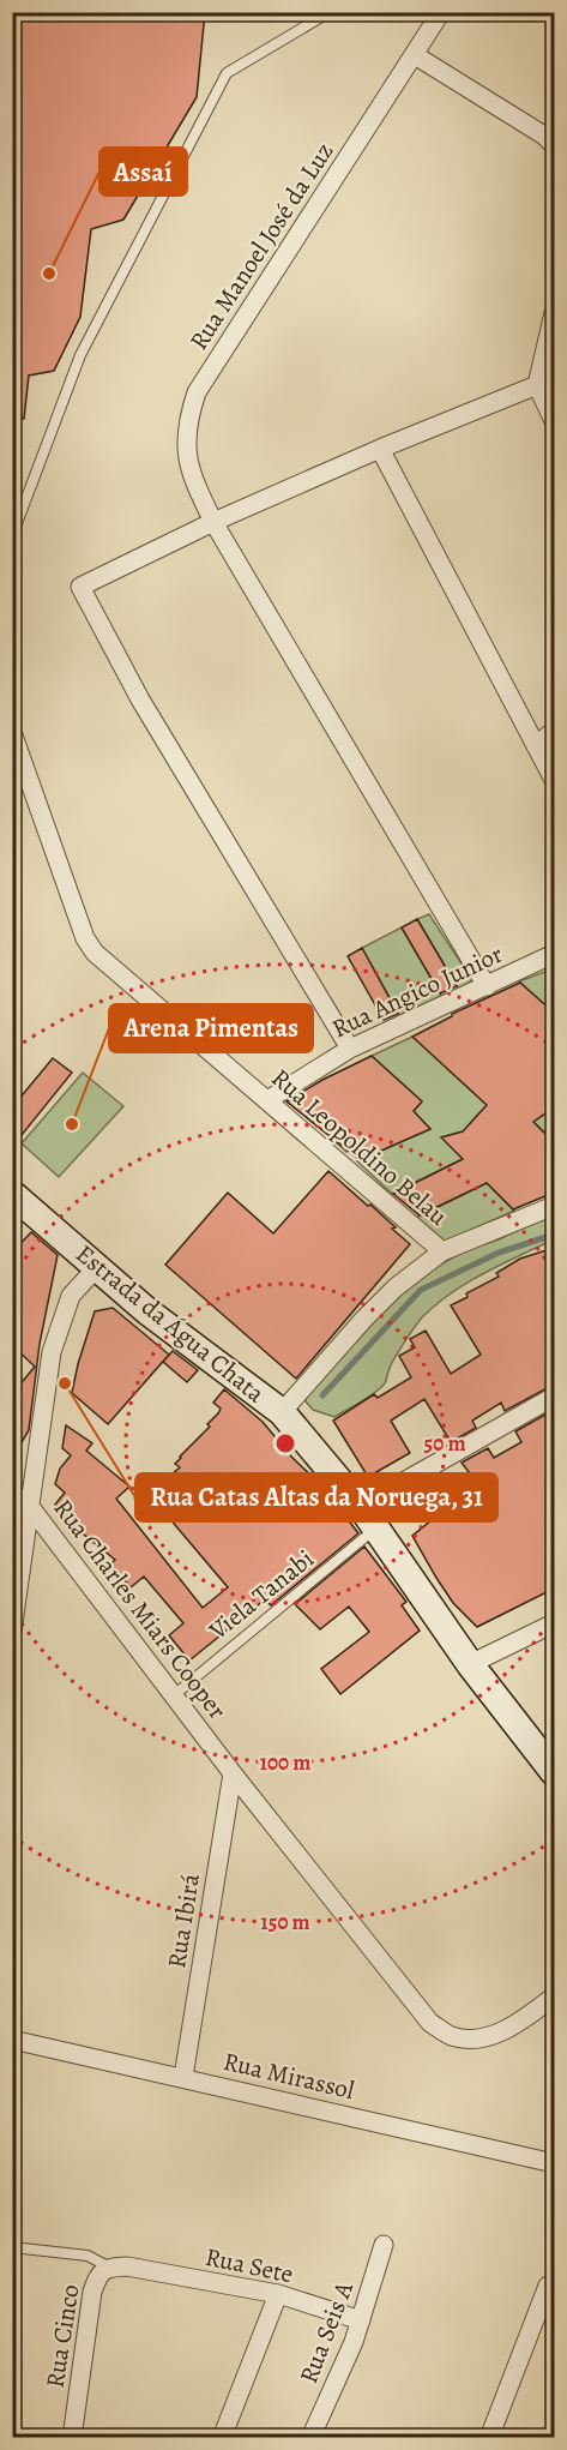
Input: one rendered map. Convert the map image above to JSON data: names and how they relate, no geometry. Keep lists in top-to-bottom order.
{
  "streets": {
    "street": [
      "Rua Manoel José da Luz",
      "Rua Angico Junior",
      "Rua Leopoldino Belau",
      "Estrada da Água Chata",
      "Rua Charles Miars Cooper",
      "Rua Ibirá",
      "Rua Mirassol",
      "Rua Sete",
      "Rua Seis A",
      "Rua Cinco"
    ],
    "lane": ["Viela Tanabi"]
  },
  "crossings": [
    ["Rua Manoel José da Luz", "Rua Angico Junior"],
    ["Rua Angico Junior", "Rua Leopoldino Belau"],
    ["Estrada da Água Chata", "Viela Tanabi"],
    ["Viela Tanabi", "Rua Charles Miars Cooper"],
    ["Rua Charles Miars Cooper", "Rua Ibirá"],
    ["Rua Ibirá", "Rua Mirassol"],
    ["Rua Sete", "Rua Seis A"],
    ["Rua Sete", "Rua Cinco"]
  ],
  "places": ["Assaí", "Arena Pimentas", "Rua Catas Altas da Noruega, 31"],
  "rings": ["50 m", "100 m", "150 m"]
}
